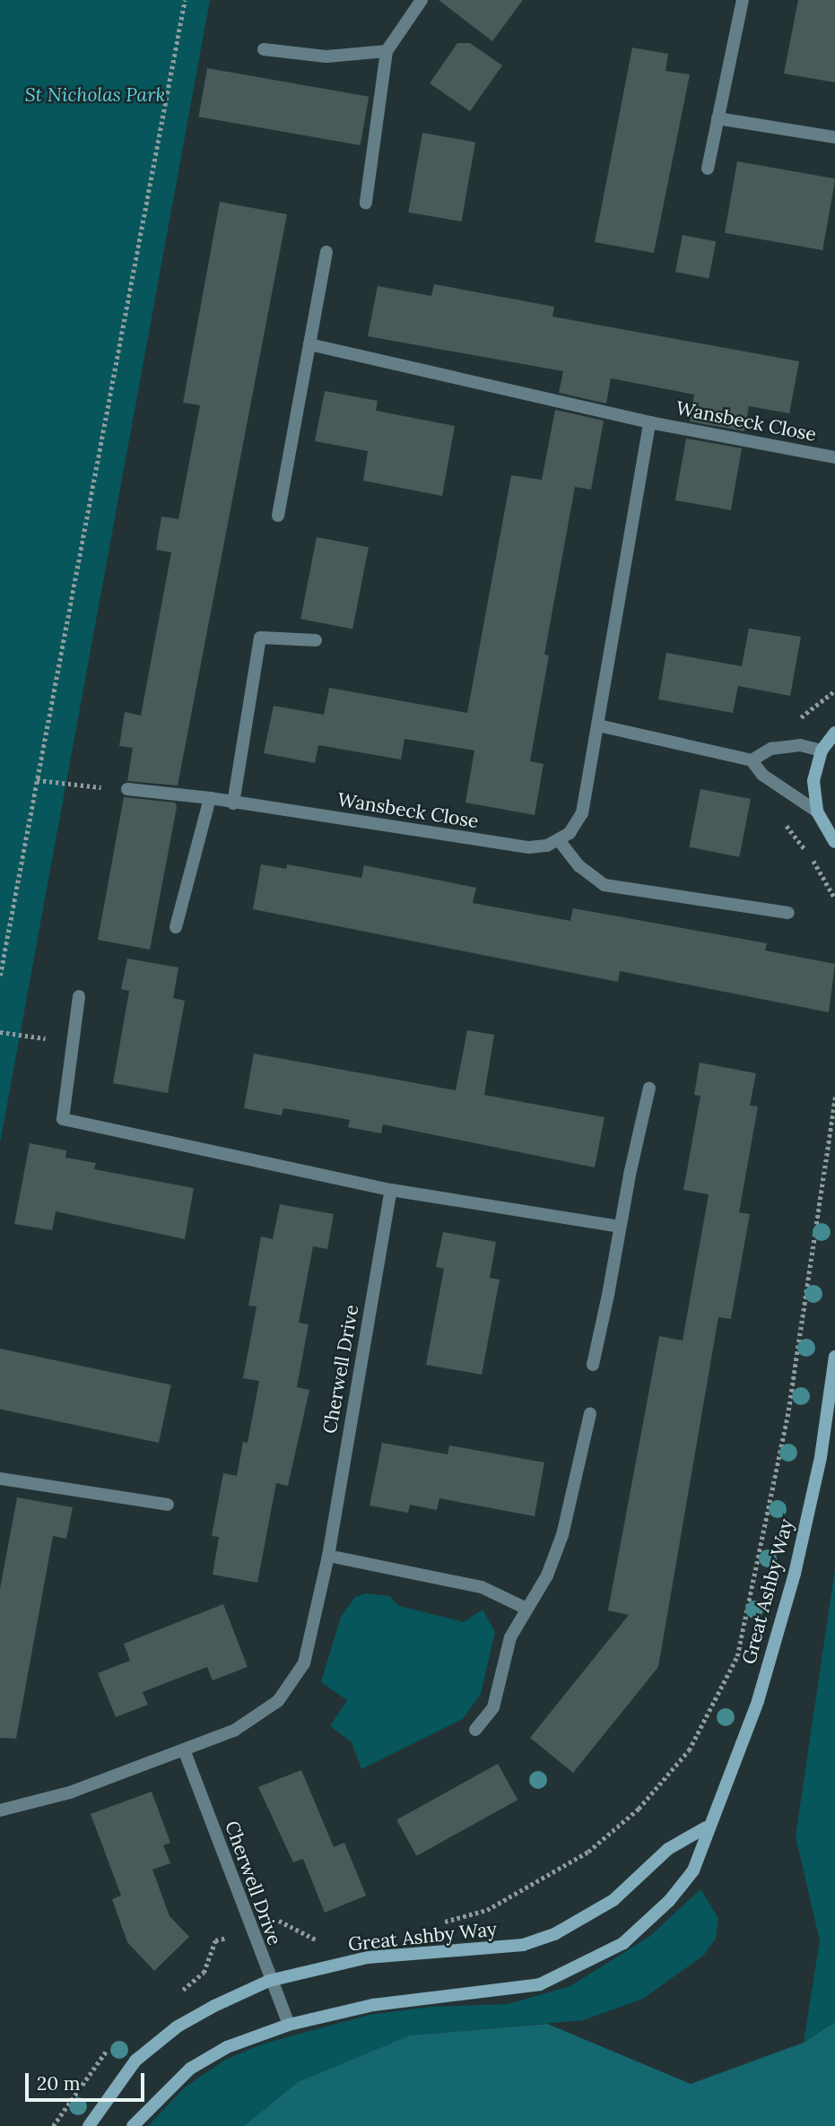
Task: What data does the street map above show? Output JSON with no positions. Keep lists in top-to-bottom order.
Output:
{
  "streets": {
    "street": ["Wansbeck Close", "Cherwell Drive", "Great Ashby Way"]
  },
  "crossings": [
    ["Cherwell Drive", "Great Ashby Way"]
  ],
  "parks": ["St Nicholas Park"],
  "scale_bar": "20 m"
}
